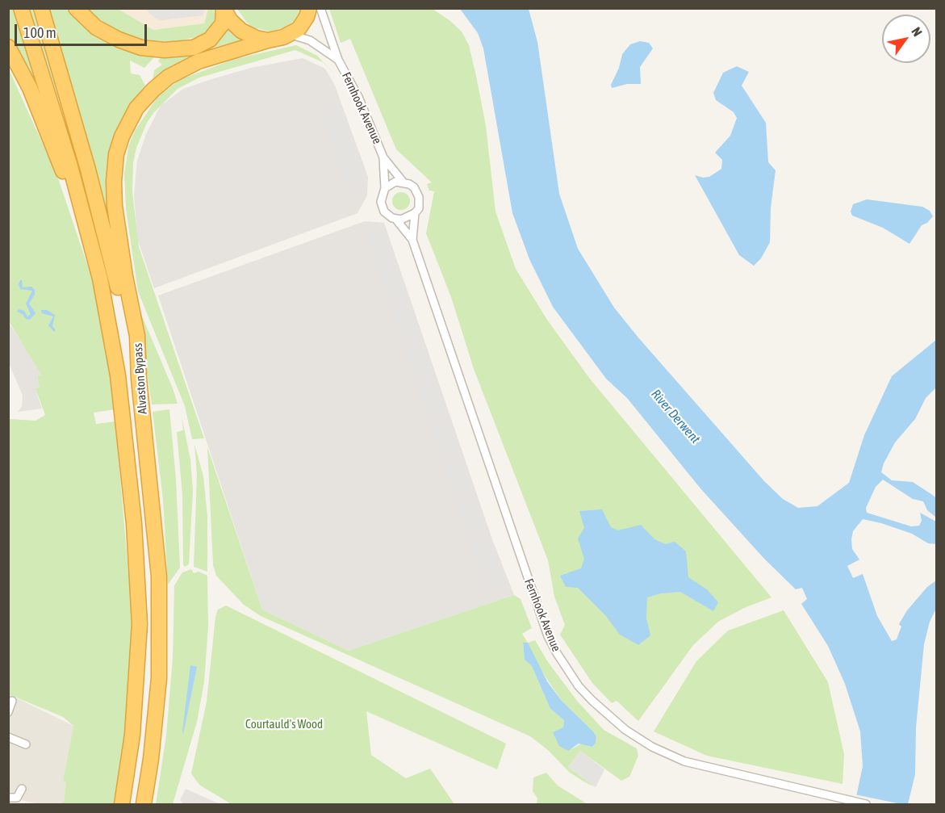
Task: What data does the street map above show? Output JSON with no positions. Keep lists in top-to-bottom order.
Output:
{
  "streets": {
    "highway": ["Alvaston Bypass"],
    "street": ["Fernhook Avenue"]
  },
  "crossings": [
    ["Fernhook Avenue", "Alvaston Bypass"]
  ],
  "water": ["River Derwent"],
  "parks": ["Courtauld's Wood"],
  "scale_bar": "100 m",
  "north": "top right"
}
